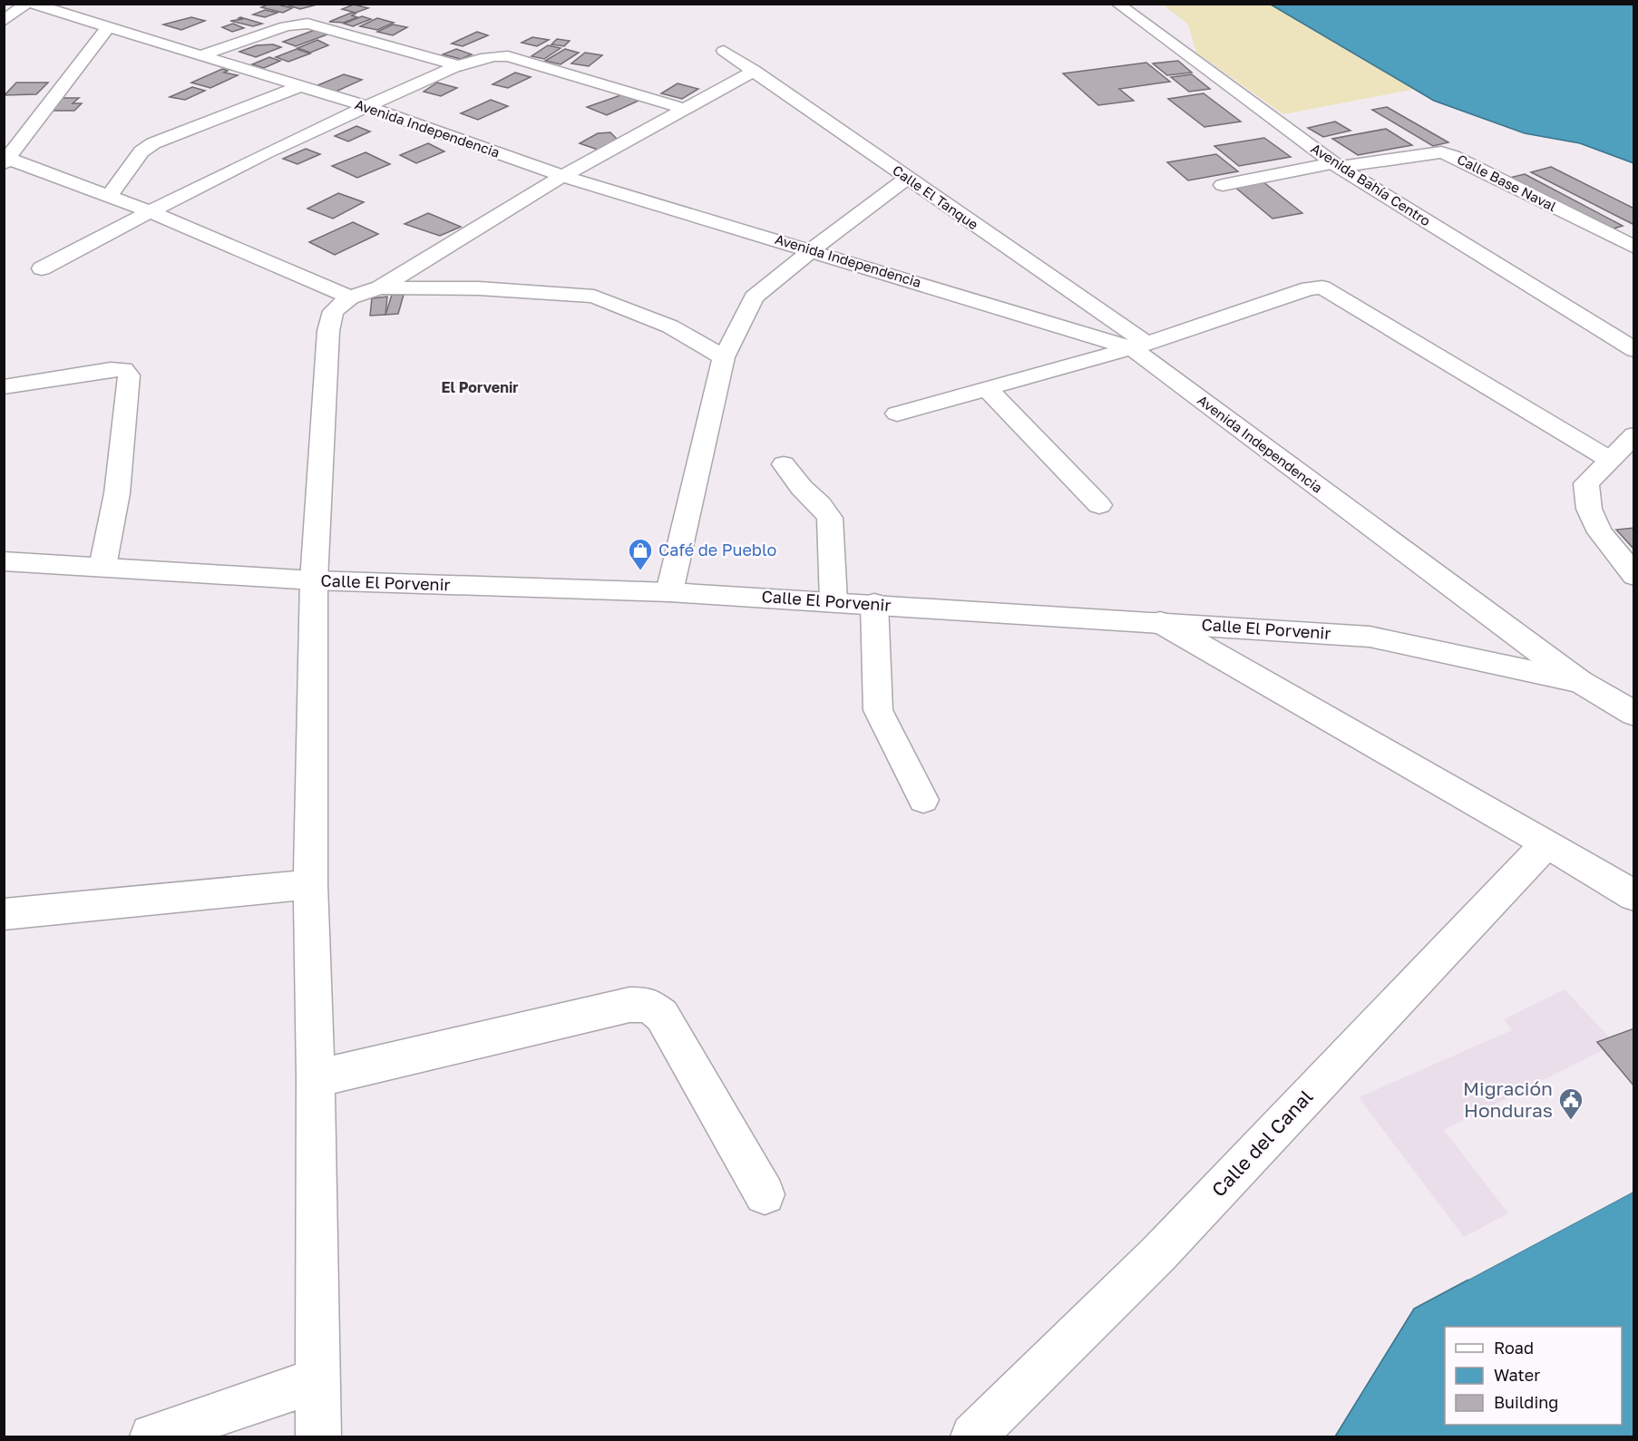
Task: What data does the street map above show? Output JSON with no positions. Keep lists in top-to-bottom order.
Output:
{
  "streets": {
    "street": [
      "Avenida Independencia",
      "Calle Base Naval",
      "Avenida Bahía Centro",
      "Calle El Tanque",
      "Calle El Porvenir",
      "Calle del Canal"
    ]
  },
  "crossings": [
    ["Avenida Independencia", "Calle El Tanque"],
    ["Avenida Independencia", "Calle El Porvenir"],
    ["Calle Base Naval", "Avenida Bahía Centro"]
  ],
  "districts": ["El Porvenir"],
  "places": {
    "shop": ["Café de Pueblo"],
    "public building": ["Migración Honduras"]
  },
  "legend": ["Road", "Water", "Building"]
}
